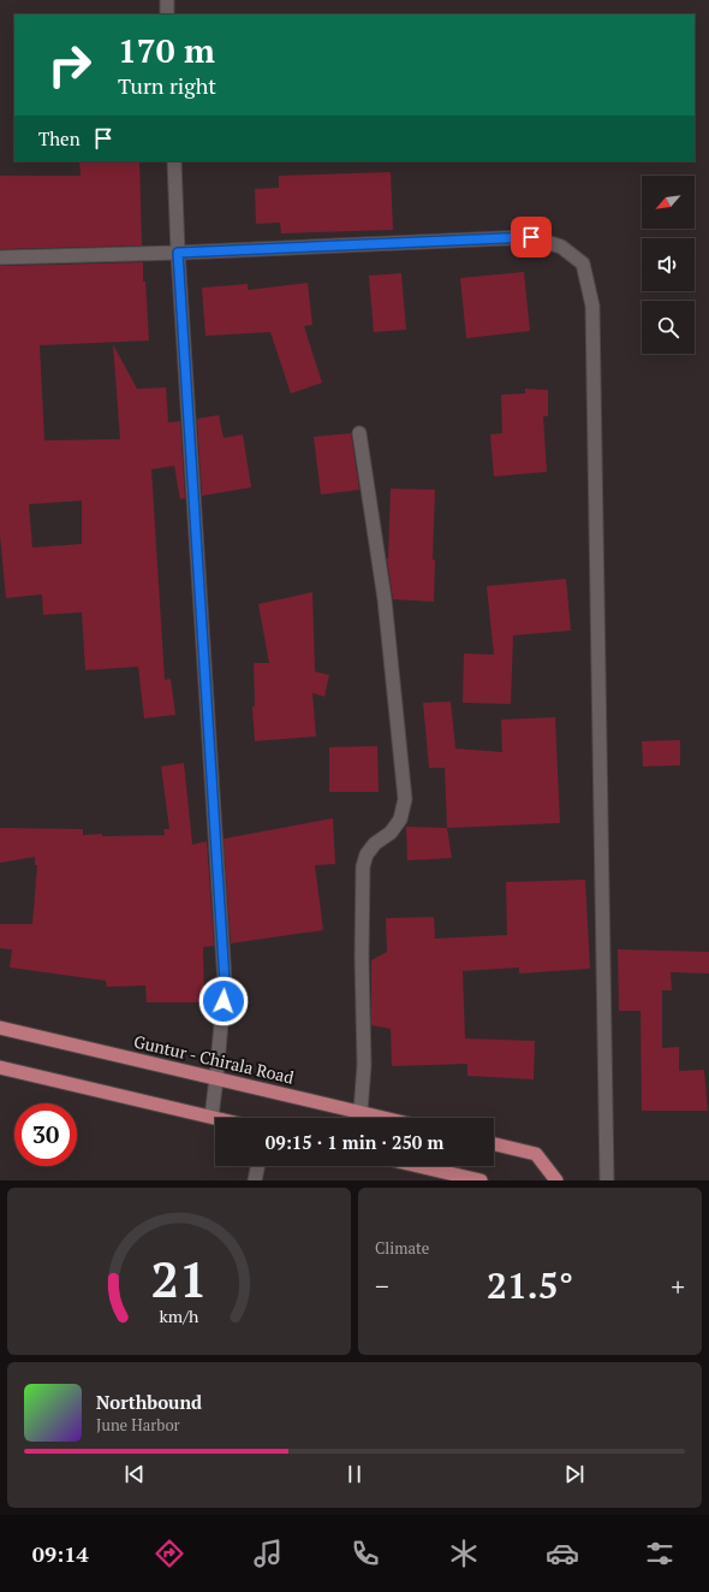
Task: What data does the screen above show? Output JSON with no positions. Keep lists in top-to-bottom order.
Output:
{
  "streets": {
    "main road": ["Guntur - Chirala Road"]
  },
  "north": "bottom left",
  "page": {
    "turn": ["170 m", "Turn right"],
    "then": "Then",
    "limit": "30",
    "trip": "09:15 · 1 min · 250 m",
    "tile": "Climate",
    "heat": ["−", "21.5°", "+"],
    "song": ["Northbound", "June Harbor"],
    "tabs": "09:14",
    "gauge": ["21", "km/h"]
  }
}
